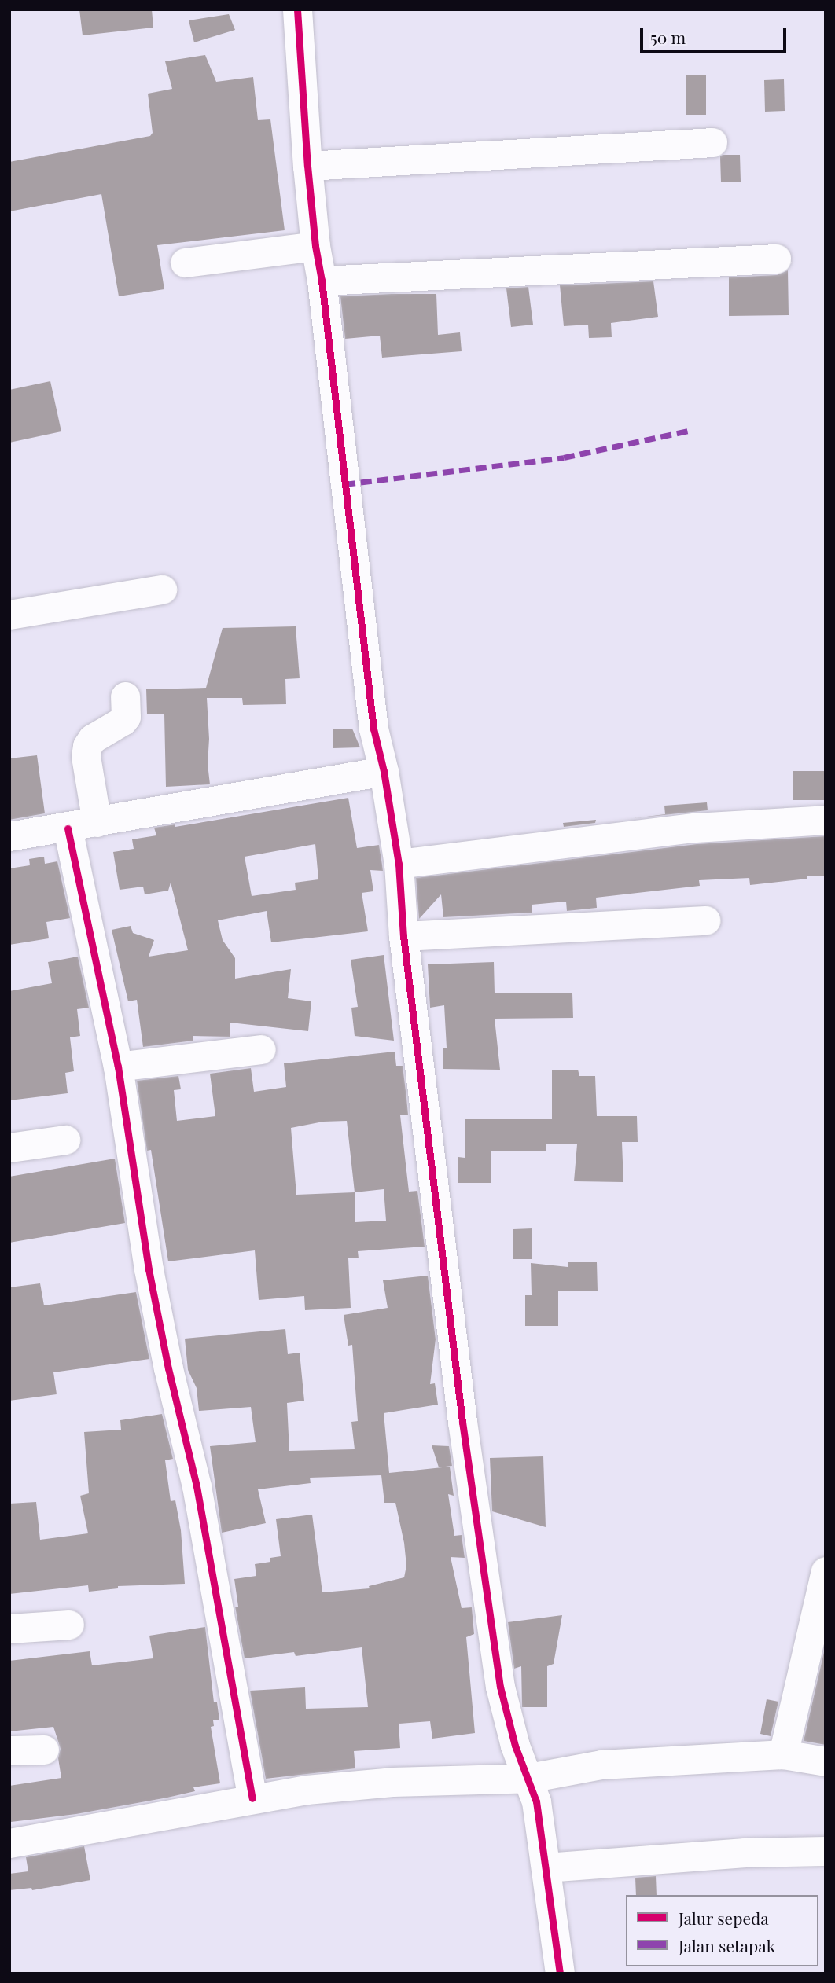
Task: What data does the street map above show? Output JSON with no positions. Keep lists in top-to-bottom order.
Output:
{
  "legend": ["Jalur sepeda", "Jalan setapak"],
  "scale_bar": "50 m"
}
